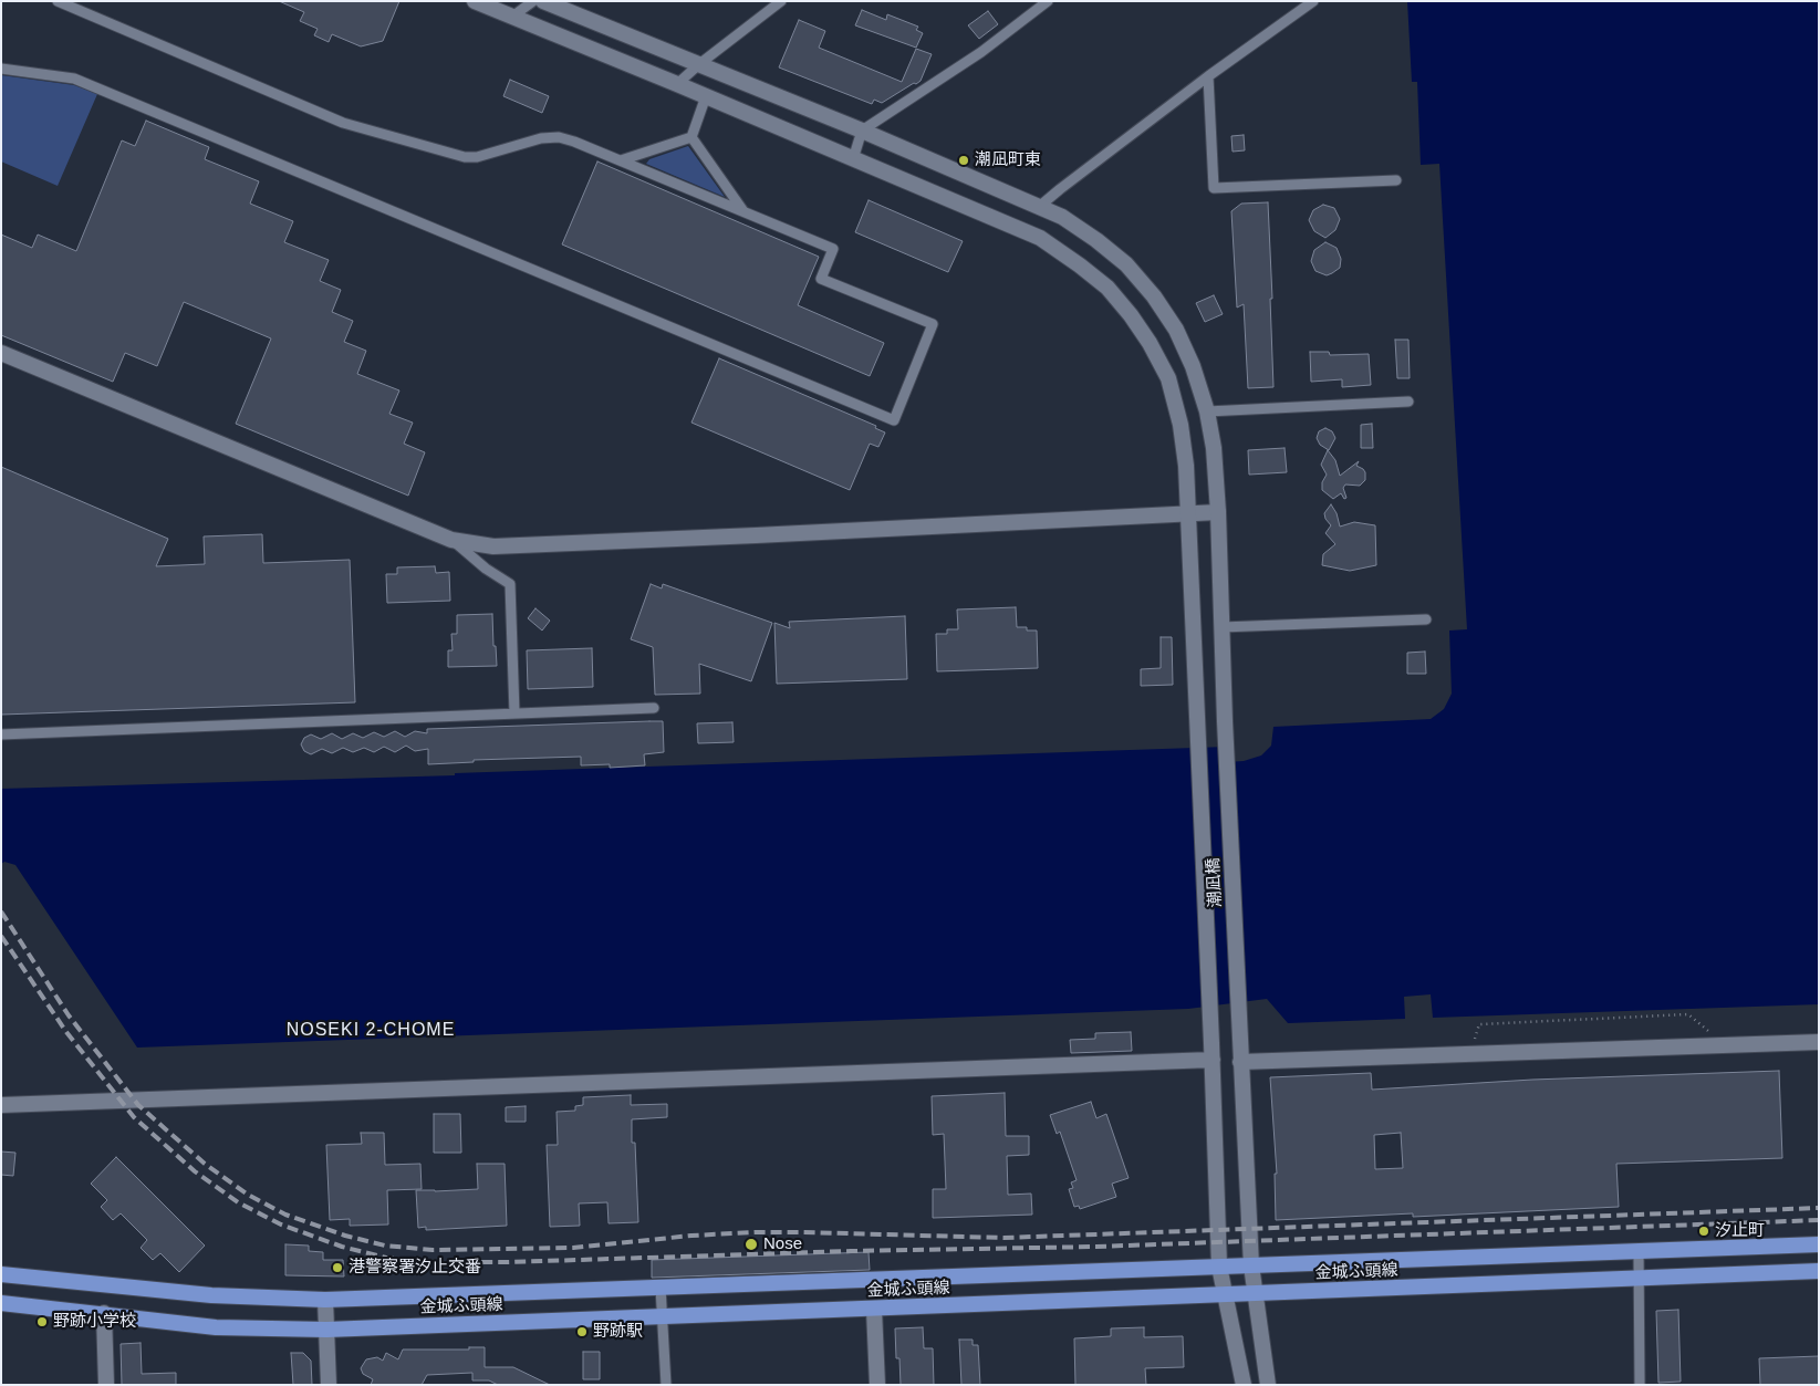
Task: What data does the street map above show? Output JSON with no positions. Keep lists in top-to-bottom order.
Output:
{
  "streets": {
    "main road": ["金城ふ頭線"],
    "street": ["潮凪橋"]
  },
  "crossings": [
    ["潮凪橋", "金城ふ頭線"]
  ],
  "districts": ["NOSEKI 2-CHOME"],
  "places": [
    "潮凪町東",
    "汐止町",
    "Nose",
    "港警察署汐止交番",
    "野跡小学校",
    "野跡駅"
  ]
}
